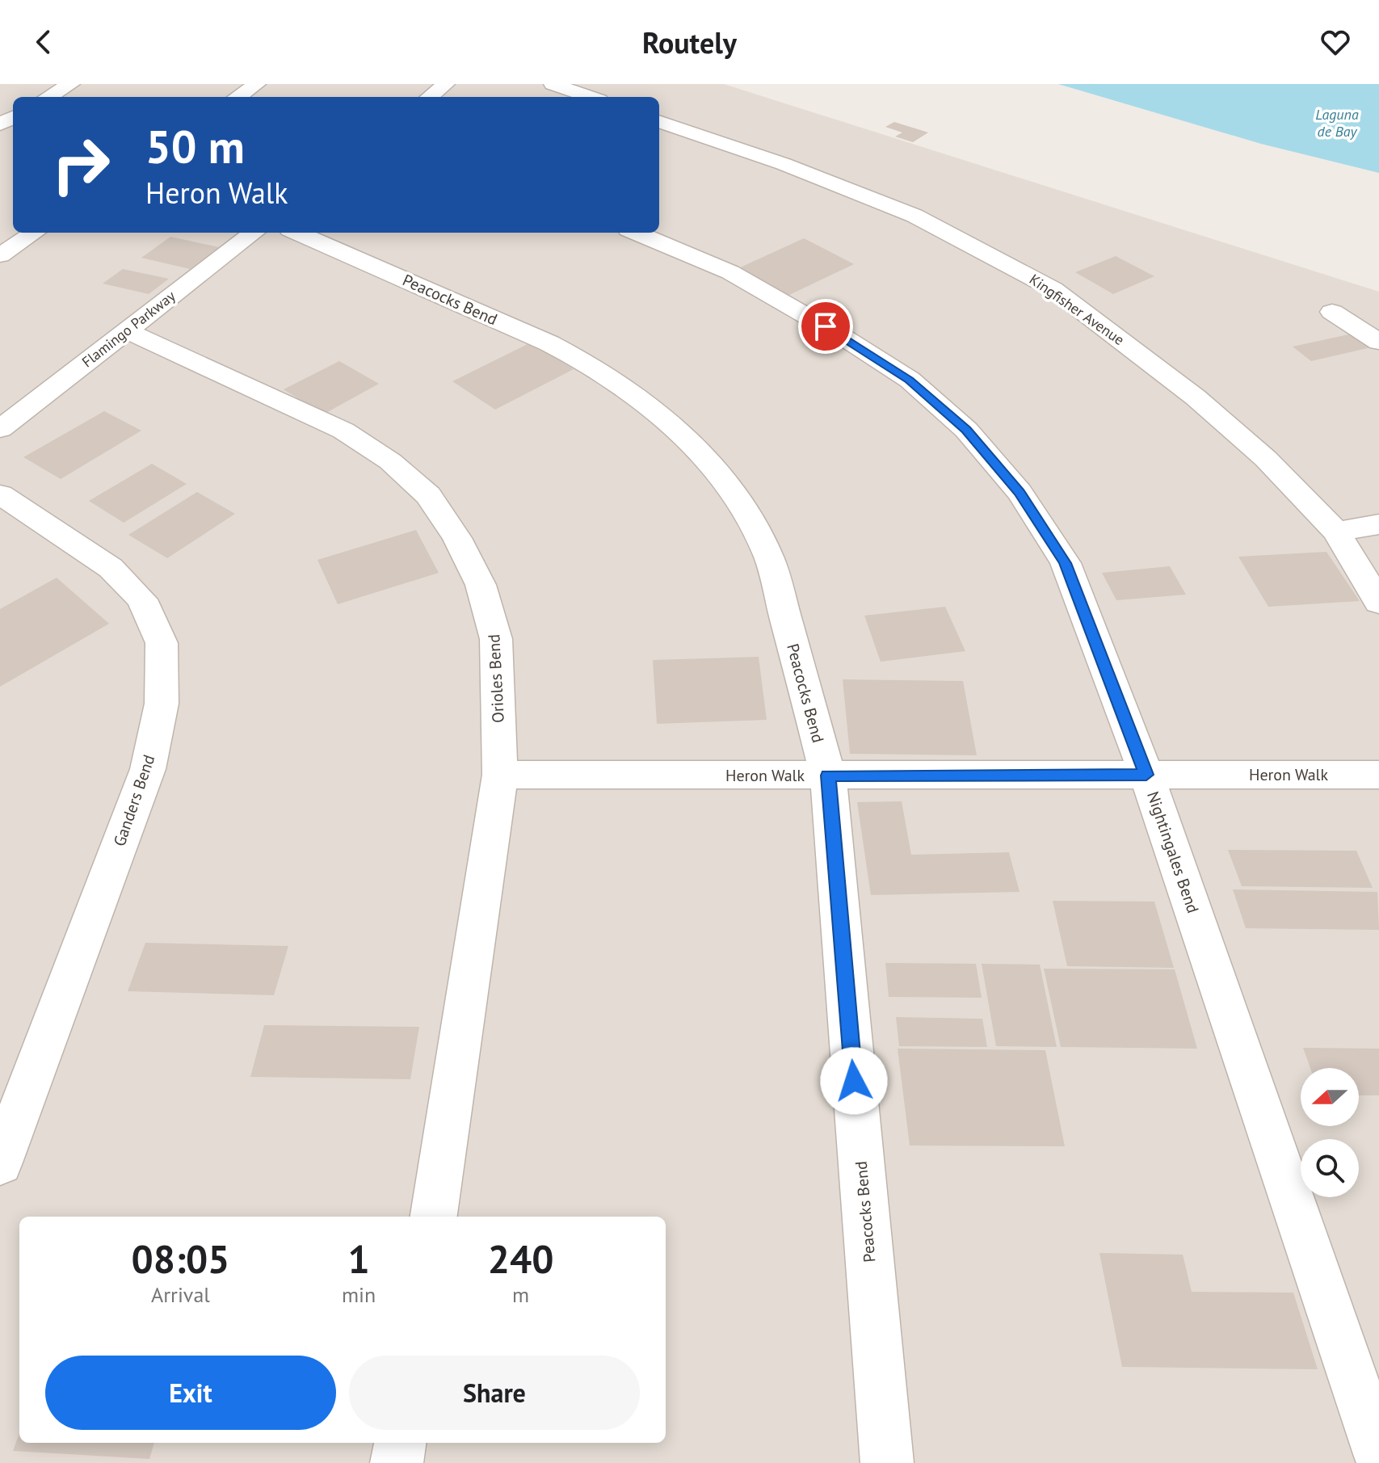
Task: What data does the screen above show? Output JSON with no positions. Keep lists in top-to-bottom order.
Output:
{
  "streets": {
    "street": [
      "Peacocks Bend",
      "Kingfisher Avenue",
      "Flamingo Parkway",
      "Orioles Bend",
      "Heron Walk",
      "Ganders Bend",
      "Nightingales Bend"
    ]
  },
  "crossings": [
    ["Peacocks Bend", "Heron Walk"],
    ["Flamingo Parkway", "Orioles Bend"],
    ["Orioles Bend", "Heron Walk"],
    ["Heron Walk", "Nightingales Bend"]
  ],
  "water": ["Laguna de Bay"],
  "north": "left",
  "page": {
    "header": "Routely",
    "turn": ["50 m", "Heron Walk"],
    "eta": [
      "08:05",
      "Arrival",
      "1",
      "min",
      "240",
      "m"
    ],
    "buttons": ["Exit", "Share"]
  }
}
